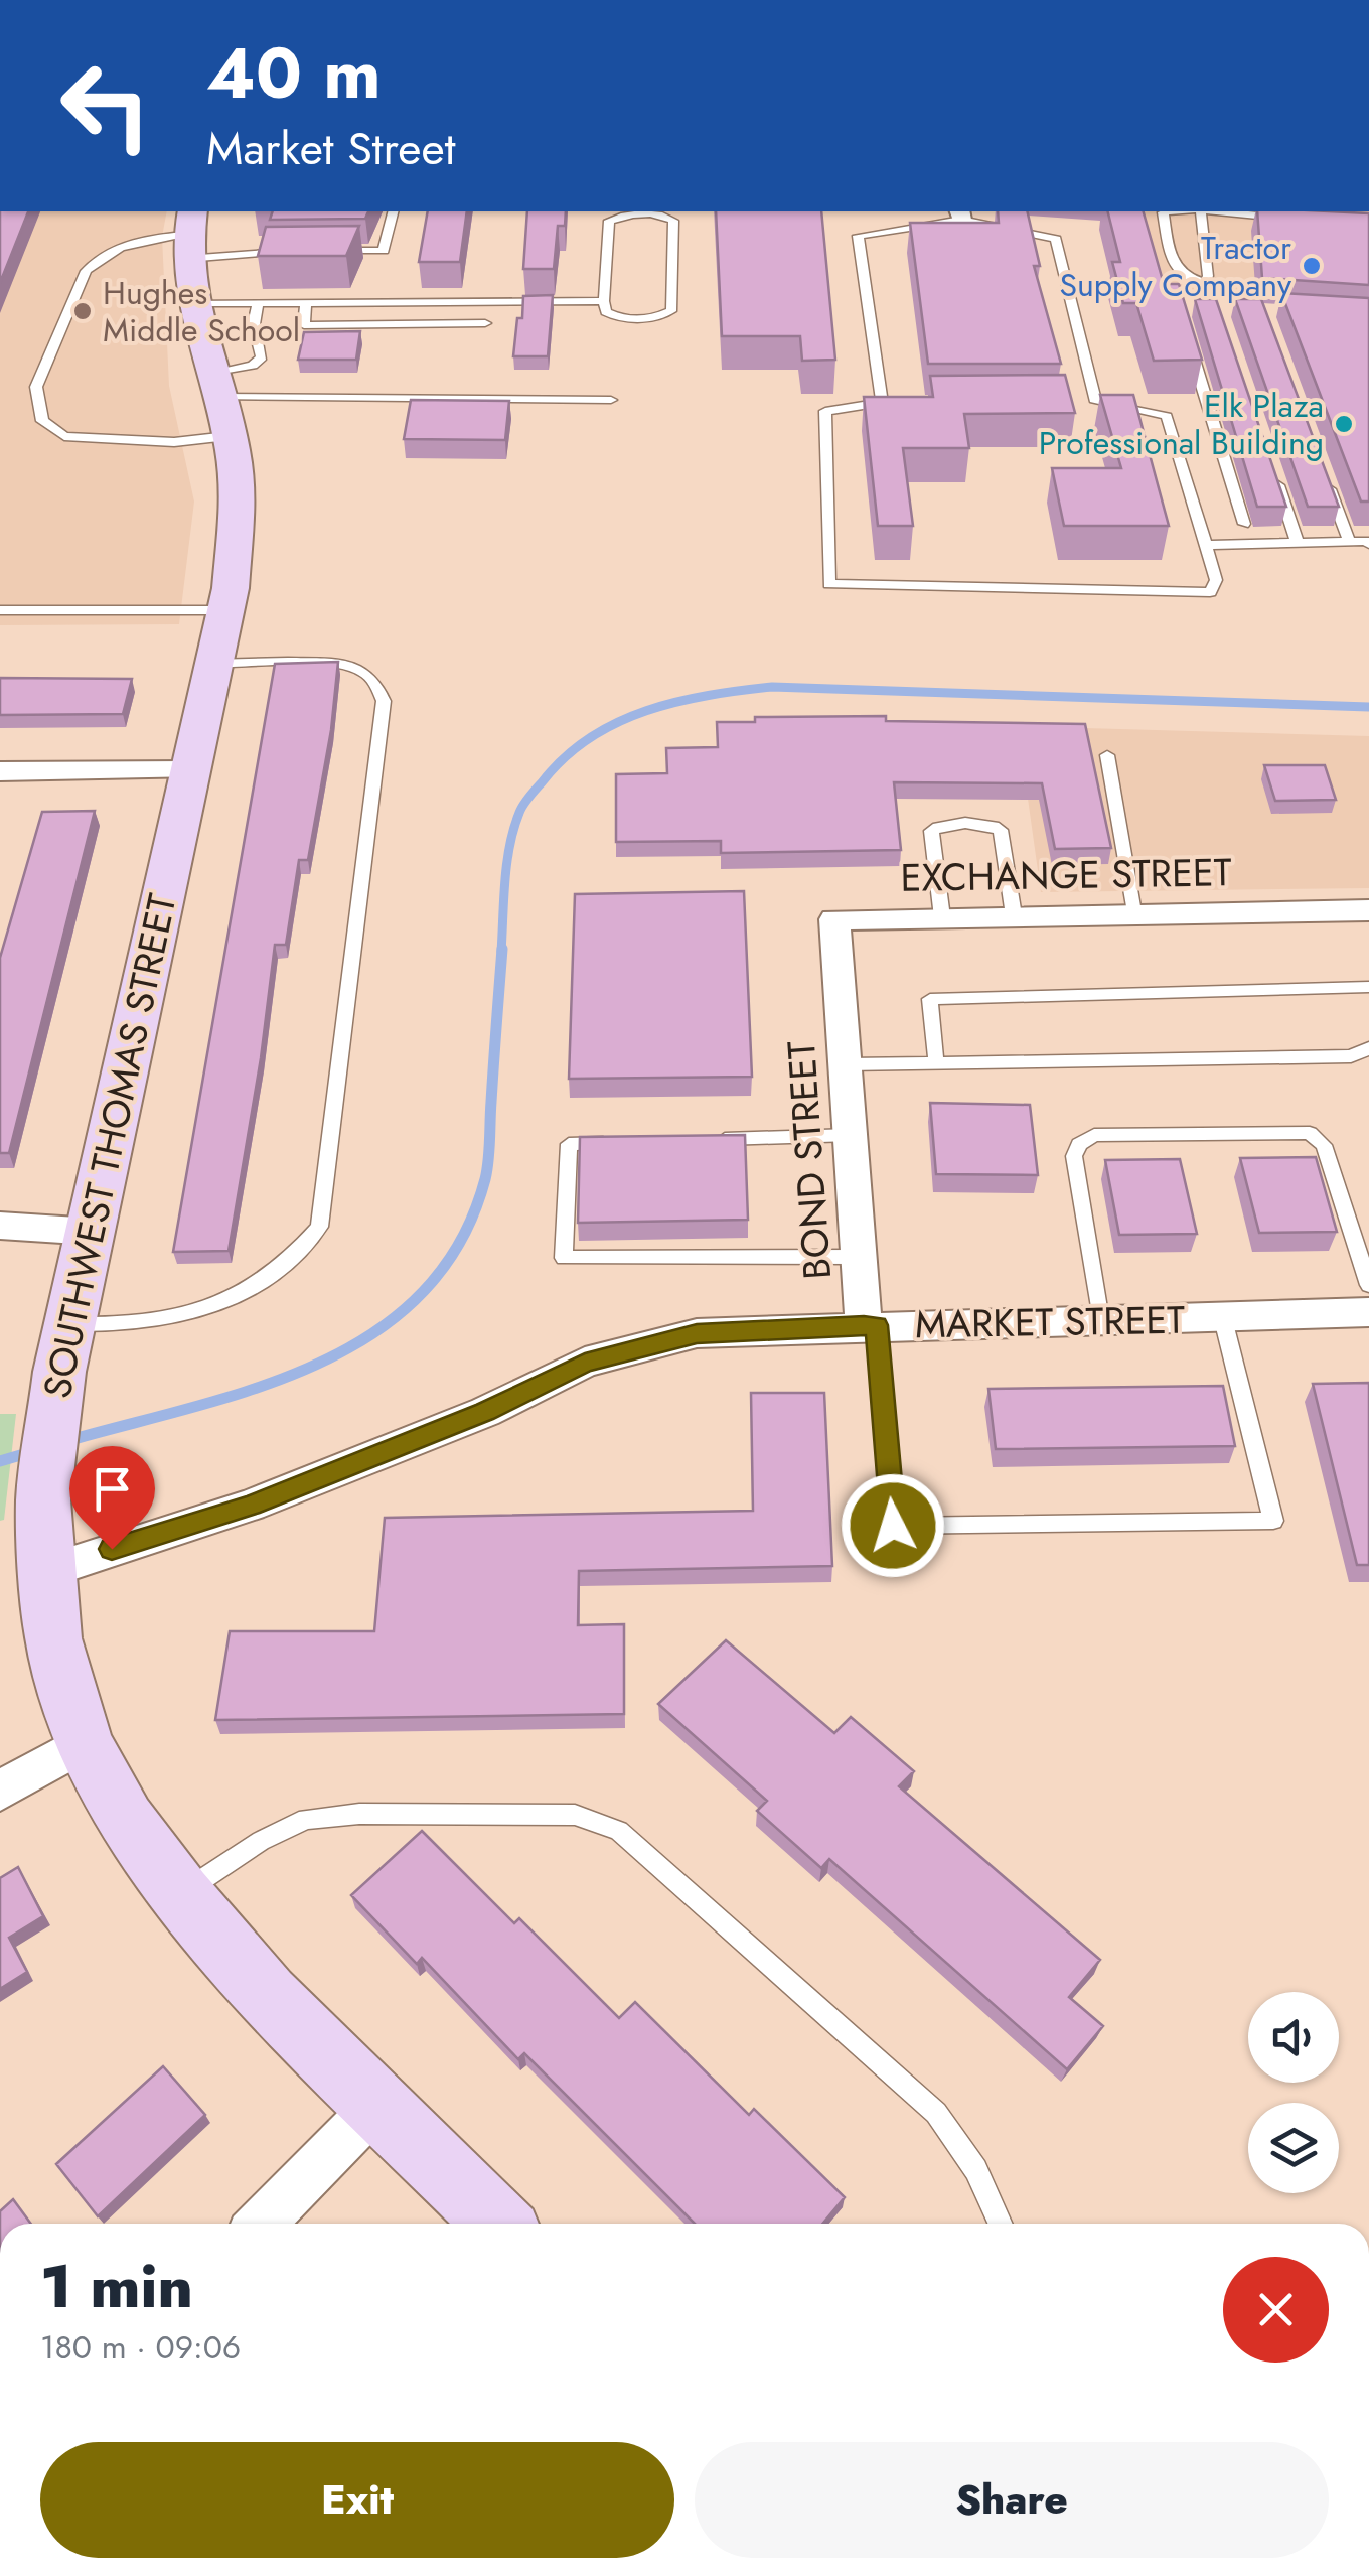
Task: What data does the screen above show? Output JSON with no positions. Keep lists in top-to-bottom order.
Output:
{
  "streets": {
    "street": [
      "EXCHANGE STREET",
      "SOUTHWEST THOMAS STREET",
      "BOND STREET",
      "MARKET STREET"
    ]
  },
  "crossings": [
    ["EXCHANGE STREET", "BOND STREET"],
    ["SOUTHWEST THOMAS STREET", "MARKET STREET"],
    ["BOND STREET", "MARKET STREET"]
  ],
  "places": ["Tractor Supply Company", "Hughes Middle School", "Elk Plaza Professional Building"],
  "page": {
    "turn": ["40 m", "Market Street"],
    "heading": ["1 min", "180 m · 09:06"],
    "buttons": ["Exit", "Share"]
  }
}
